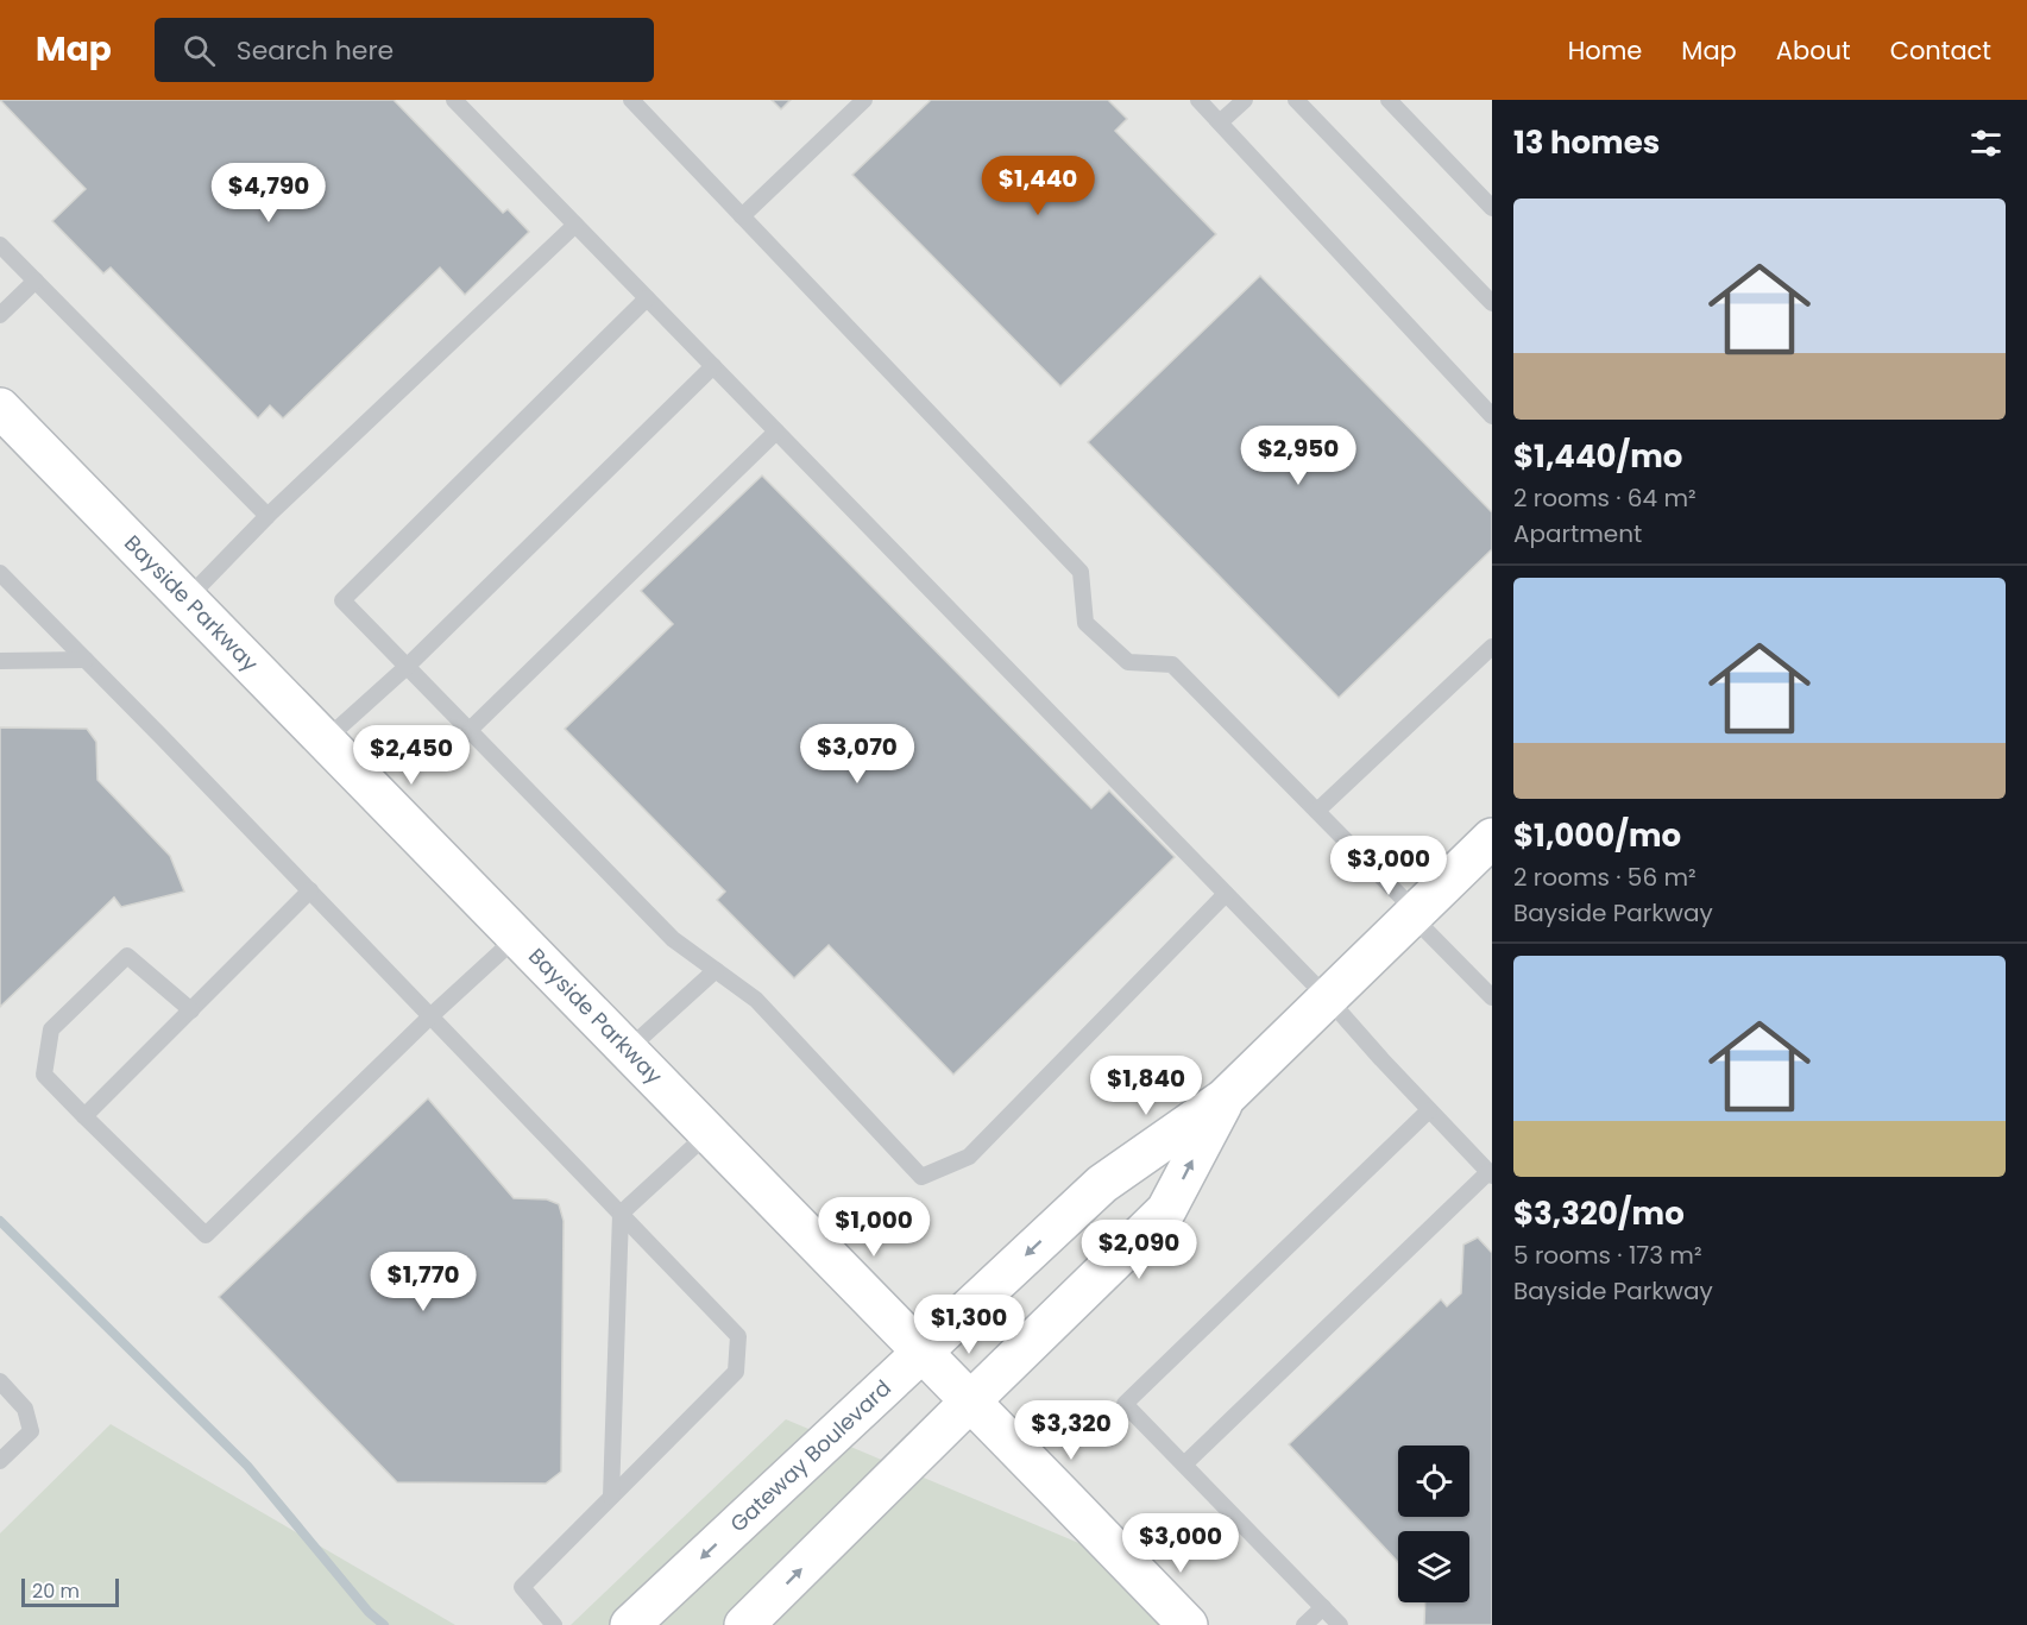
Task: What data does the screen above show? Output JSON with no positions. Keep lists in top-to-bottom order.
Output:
{
  "streets": {
    "street": ["Bayside Parkway", "Gateway Boulevard"]
  },
  "crossings": [
    ["Bayside Parkway", "Gateway Boulevard"]
  ],
  "scale_bar": "20 m",
  "page": {
    "header": "Map",
    "search": "Search here",
    "nav": [
      "Home",
      "Map",
      "About",
      "Contact"
    ],
    "heading": "13 homes",
    "price": [
      "$1,440",
      "$4,790",
      "$2,950",
      "$3,070",
      "$2,450",
      "$3,000",
      "$1,840",
      "$1,000",
      "$2,090",
      "$1,770",
      "$1,300",
      "$3,320",
      "$3,000"
    ],
    "list": [
      {
        "name": "$1,440/mo",
        "note": "2 rooms · 64 m² · Apartment"
      },
      {
        "name": "$1,000/mo",
        "note": "2 rooms · 56 m² · Bayside Parkway"
      },
      {
        "name": "$3,320/mo",
        "note": "5 rooms · 173 m² · Bayside Parkway"
      }
    ],
    "scale": "20 m"
  }
}
